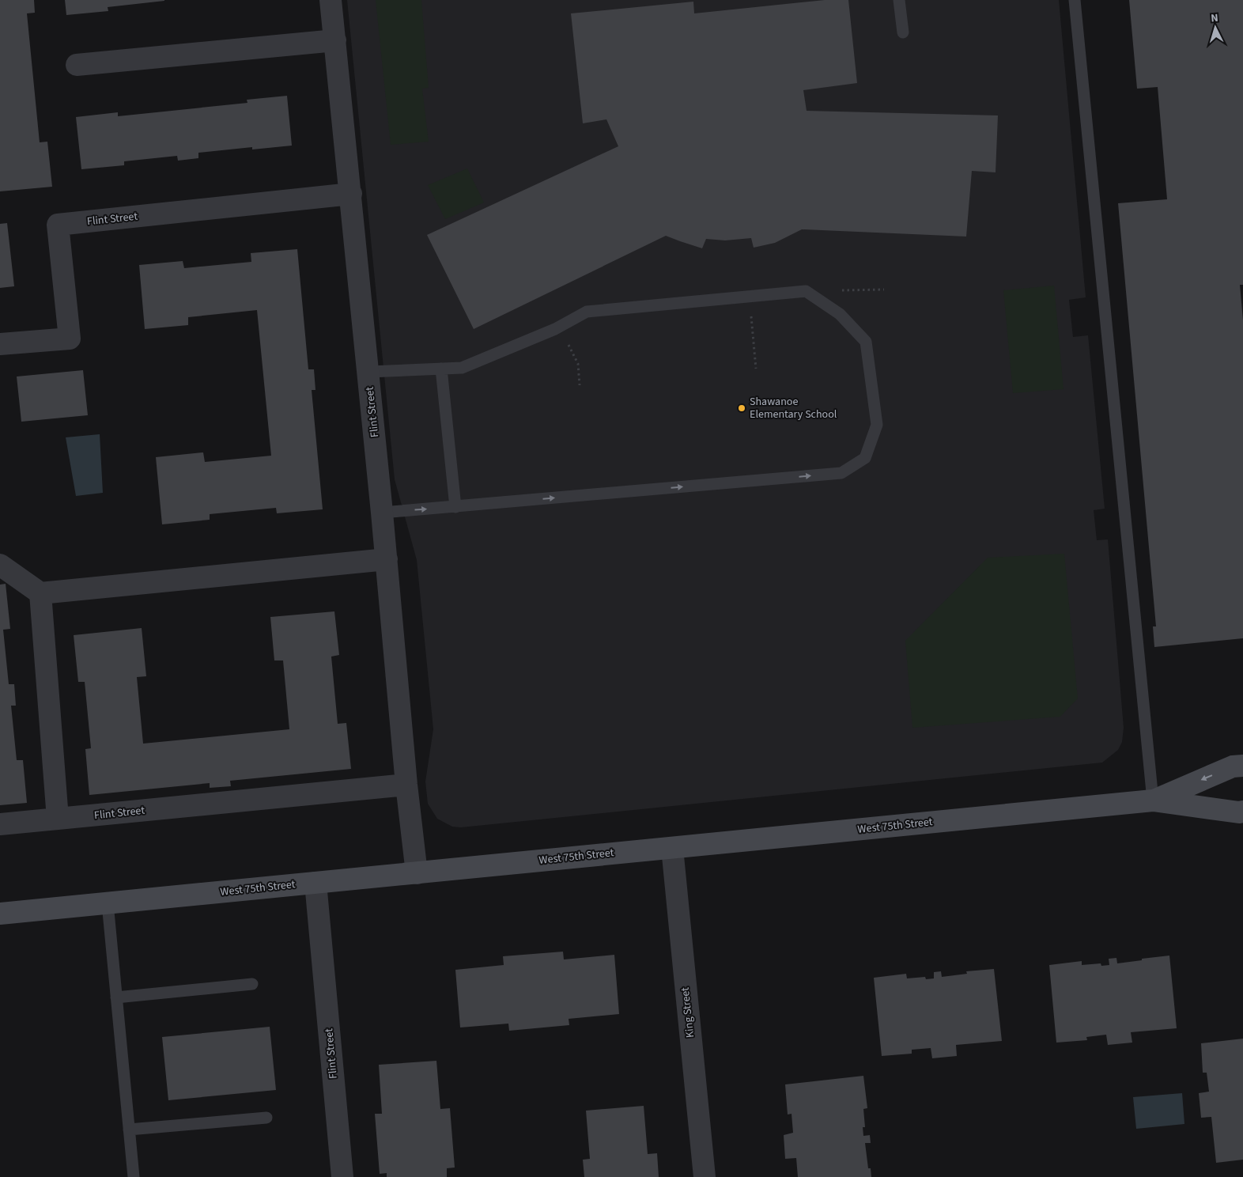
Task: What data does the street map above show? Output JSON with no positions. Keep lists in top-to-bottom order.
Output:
{
  "streets": {
    "main road": ["West 75th Street"],
    "street": ["Flint Street", "King Street"]
  },
  "crossings": [
    ["Flint Street", "West 75th Street"],
    ["West 75th Street", "King Street"]
  ],
  "places": ["Shawanoe Elementary School"],
  "north": "top"
}
